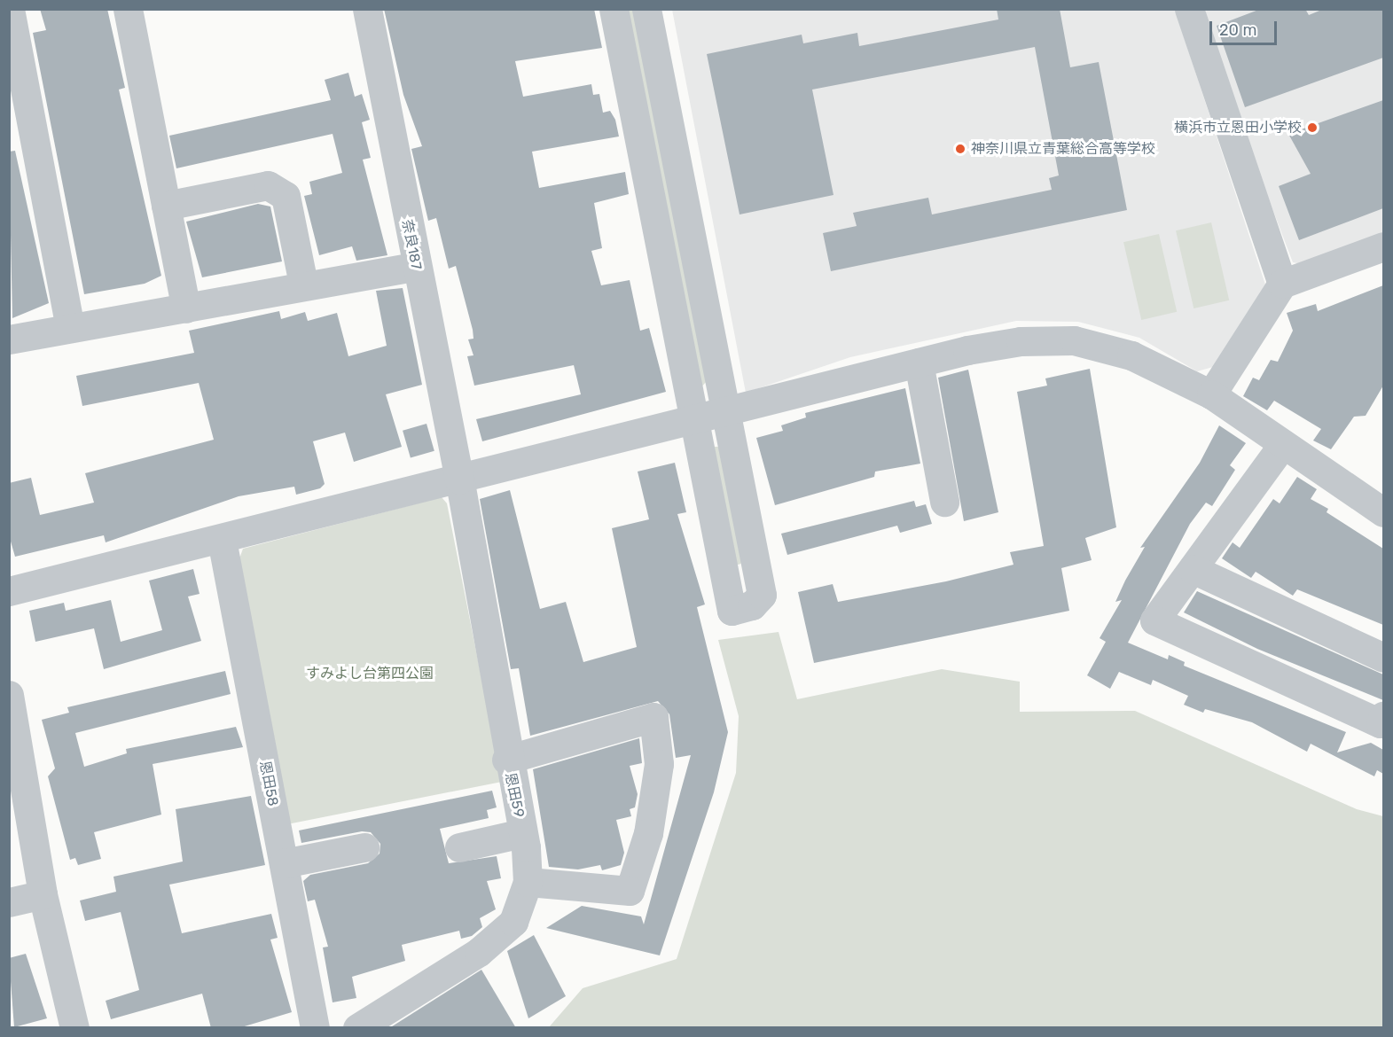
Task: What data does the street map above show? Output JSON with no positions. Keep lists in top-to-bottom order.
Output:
{
  "streets": {
    "street": ["奈良187", "恩田58", "恩田59"]
  },
  "crossings": [
    ["奈良187", "恩田59"]
  ],
  "parks": ["すみよし台第四公園"],
  "places": ["横浜市立恩田小学校", "神奈川県立青葉総合高等学校"],
  "scale_bar": "20 m"
}
